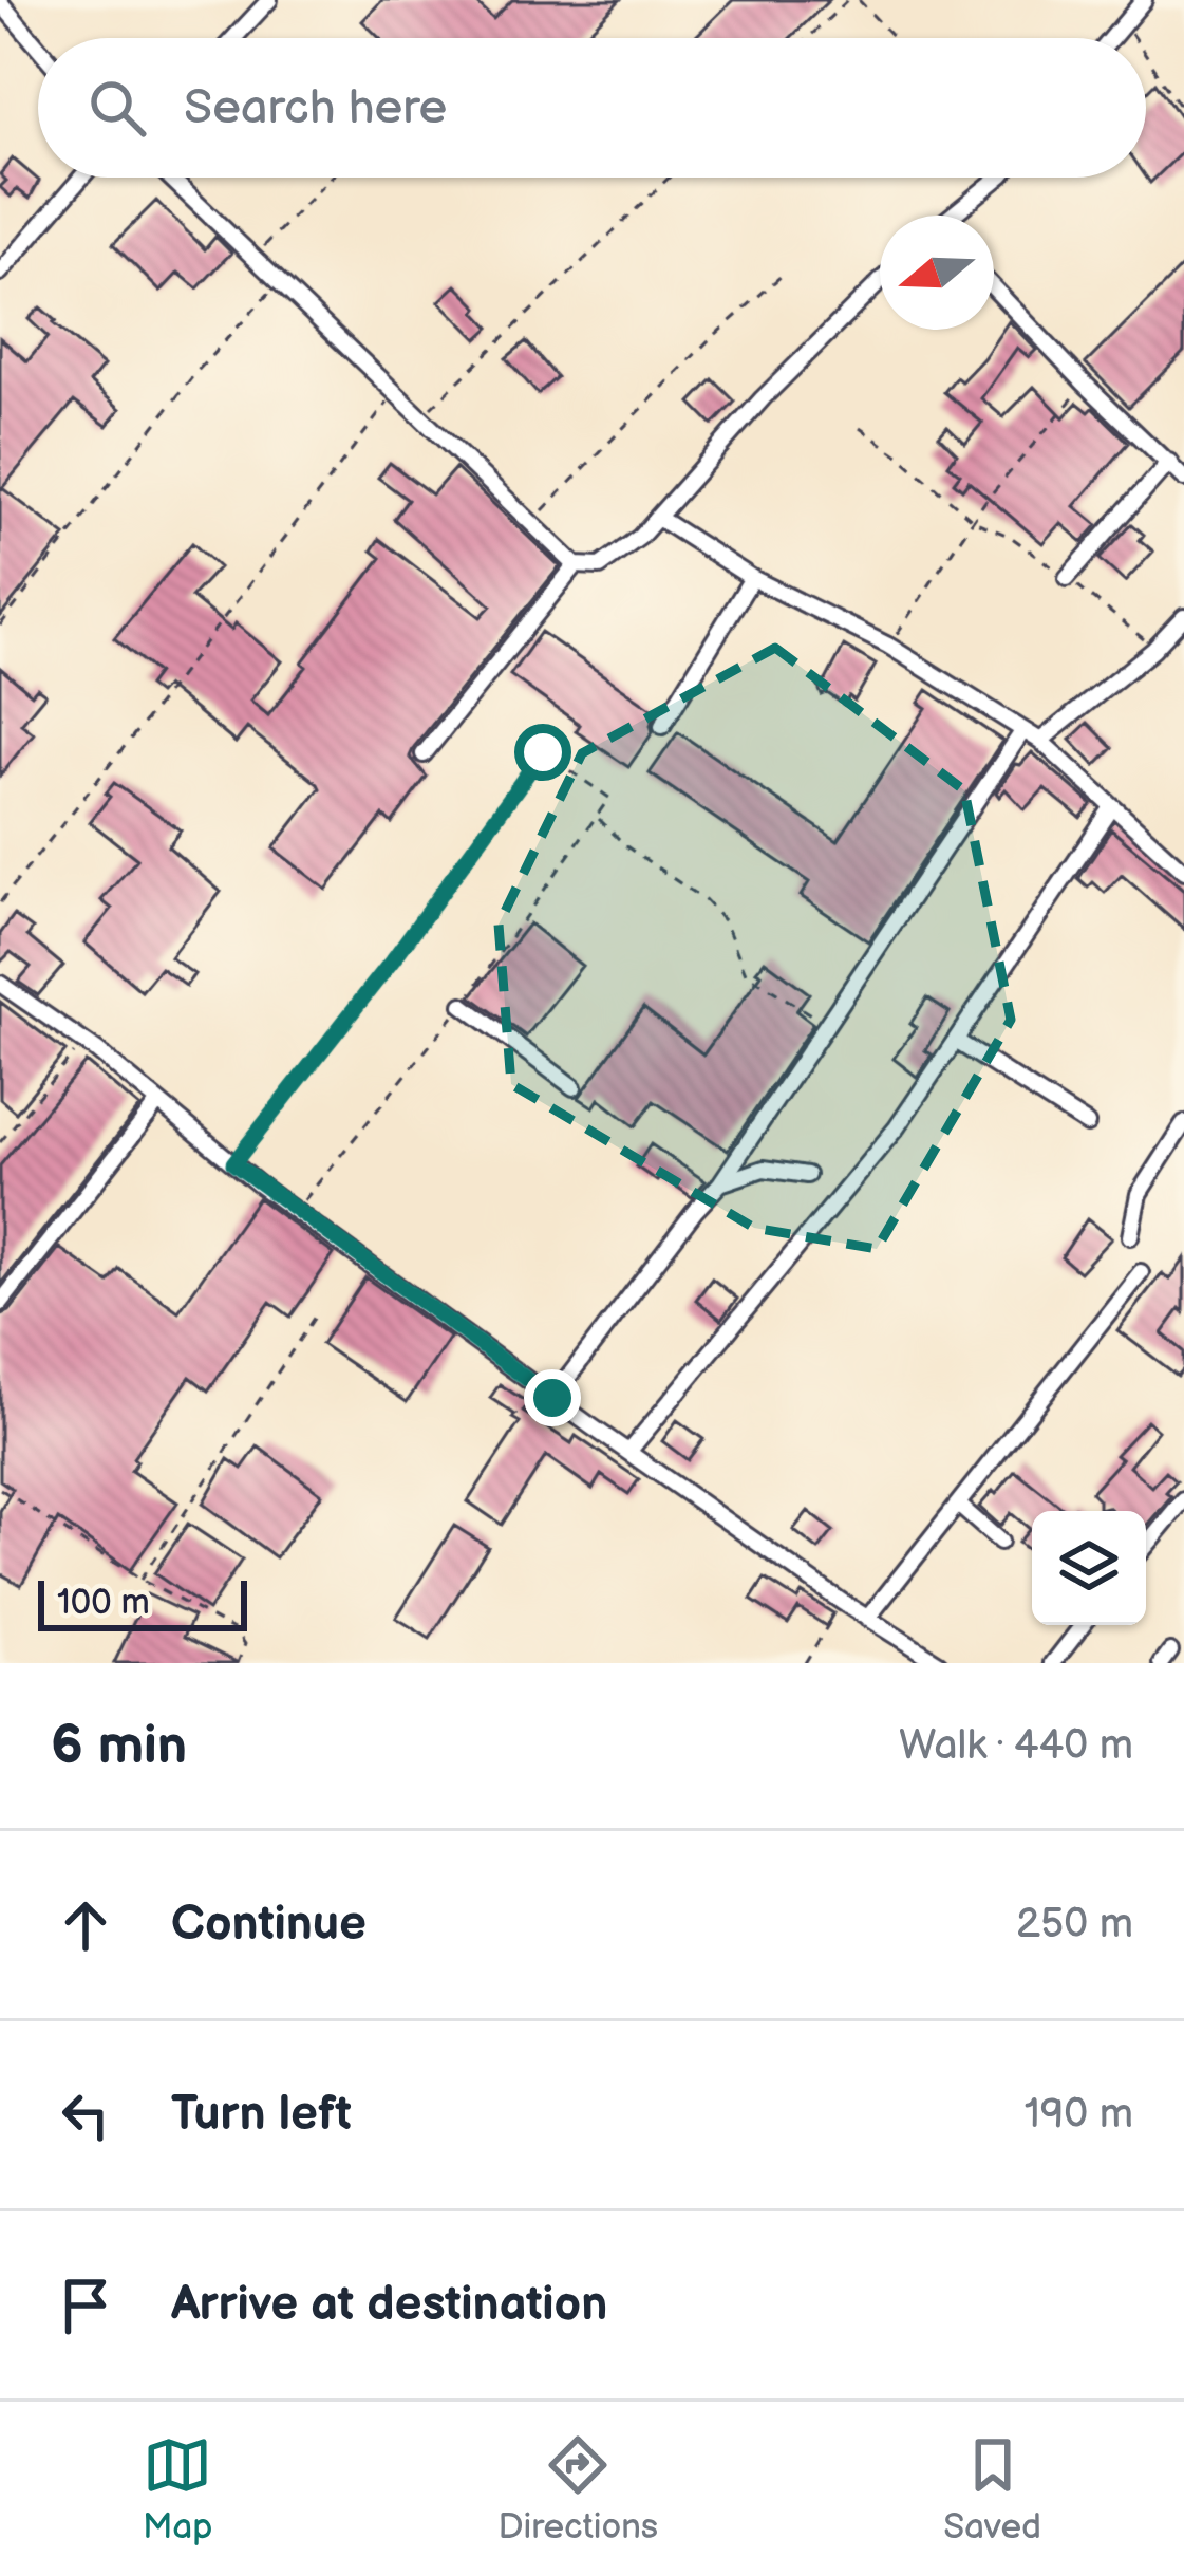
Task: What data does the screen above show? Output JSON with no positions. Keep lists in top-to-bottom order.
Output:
{
  "scale_bar": "100 m",
  "north": "left",
  "page": {
    "search": "Search here",
    "scale": "100 m",
    "heading": ["6 min", "Walk · 440 m"],
    "list": [
      ["Continue", "250 m"],
      ["Turn left", "190 m"],
      "Arrive at destination"
    ],
    "nav": ["Map", "Directions", "Saved"]
  }
}
